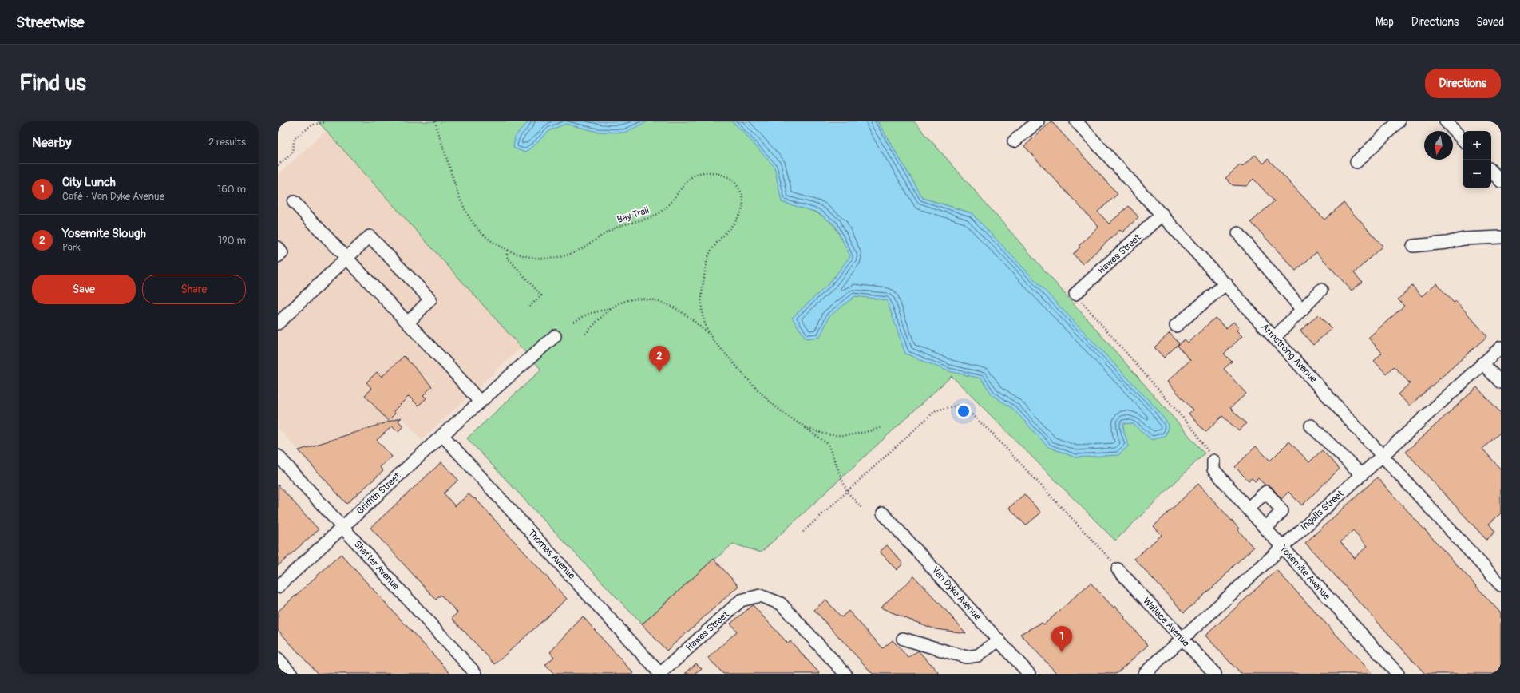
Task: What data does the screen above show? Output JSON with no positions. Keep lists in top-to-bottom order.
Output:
{
  "streets": {
    "street": [
      "Hawes Street",
      "Armstrong Avenue",
      "Griffith Street",
      "Ingalls Street",
      "Thomas Avenue",
      "Shafter Avenue",
      "Yosemite Avenue",
      "Van Dyke Avenue",
      "Wallace Avenue"
    ],
    "path": ["Bay Trail"]
  },
  "crossings": [
    ["Hawes Street", "Armstrong Avenue"],
    ["Hawes Street", "Thomas Avenue"],
    ["Armstrong Avenue", "Ingalls Street"],
    ["Griffith Street", "Thomas Avenue"],
    ["Griffith Street", "Shafter Avenue"],
    ["Ingalls Street", "Yosemite Avenue"],
    ["Ingalls Street", "Wallace Avenue"]
  ],
  "north": "bottom",
  "page": {
    "header": "Streetwise",
    "nav": ["Map", "Directions", "Saved"],
    "buttons": [
      "Directions",
      ["Save", "Share"]
    ],
    "title": "Find us",
    "heading": ["Nearby", "2 results"],
    "map_buttons": ["+", "−"],
    "list": [
      {
        "mark": "1",
        "name": "City Lunch",
        "note": "Café · Van Dyke Avenue",
        "value": "160 m"
      },
      {
        "mark": "2",
        "name": "Yosemite Slough",
        "note": "Park",
        "value": "190 m"
      }
    ],
    "pins": ["2", "1"]
  }
}
